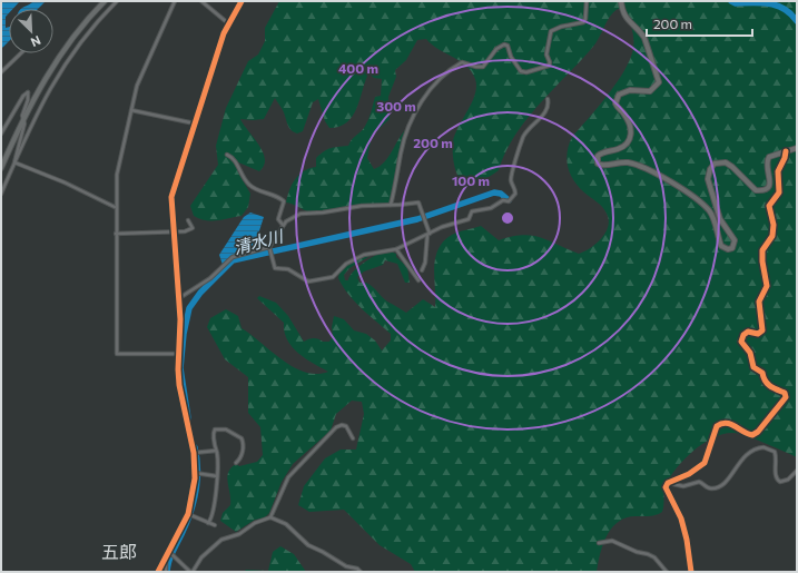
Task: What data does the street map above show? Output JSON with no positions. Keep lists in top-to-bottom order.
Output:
{
  "districts": ["五郎"],
  "water": ["清水川"],
  "scale_bar": "200 m",
  "north": "bottom right",
  "rings": [
    "400 m",
    "300 m",
    "200 m",
    "100 m"
  ]
}
